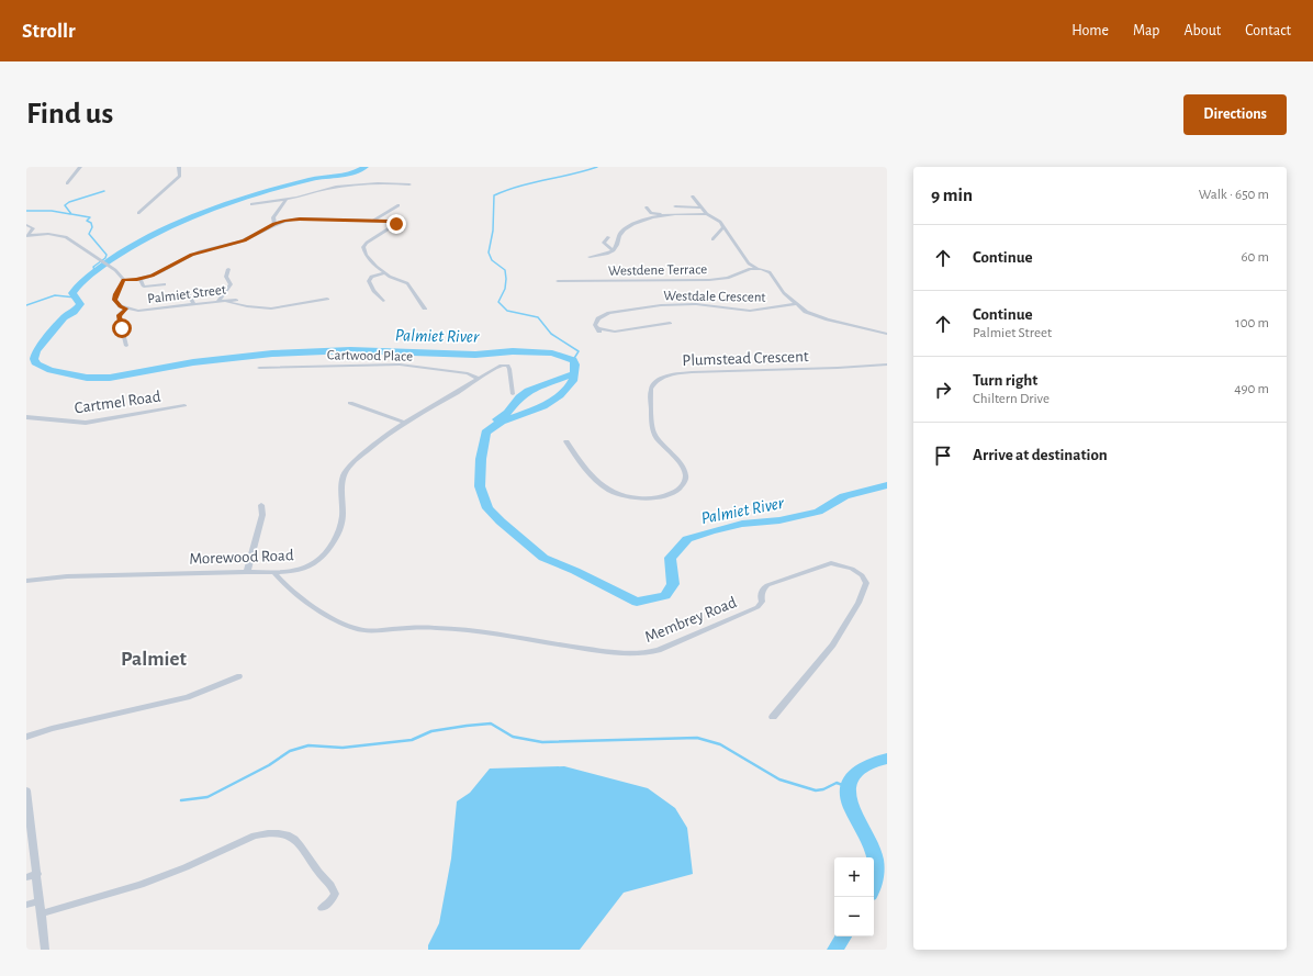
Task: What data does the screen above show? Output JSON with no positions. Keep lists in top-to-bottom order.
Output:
{
  "streets": {
    "street": [
      "Westdene Terrace",
      "Palmiet Street",
      "Westdale Crescent",
      "Cartwood Place",
      "Plumstead Crescent",
      "Cartmel Road",
      "Morewood Road",
      "Membrey Road"
    ]
  },
  "crossings": [
    ["Cartwood Place", "Morewood Road"],
    ["Morewood Road", "Membrey Road"]
  ],
  "districts": ["Palmiet"],
  "water": ["Palmiet River"],
  "page": {
    "header": "Strollr",
    "nav": [
      "Home",
      "Map",
      "About",
      "Contact"
    ],
    "buttons": "Directions",
    "title": "Find us",
    "heading": ["9 min", "Walk · 650 m"],
    "list": [
      ["Continue", "60 m"],
      ["Continue", "Palmiet Street", "100 m"],
      ["Turn right", "Chiltern Drive", "490 m"],
      "Arrive at destination"
    ],
    "map_buttons": ["+", "−"]
  }
}
